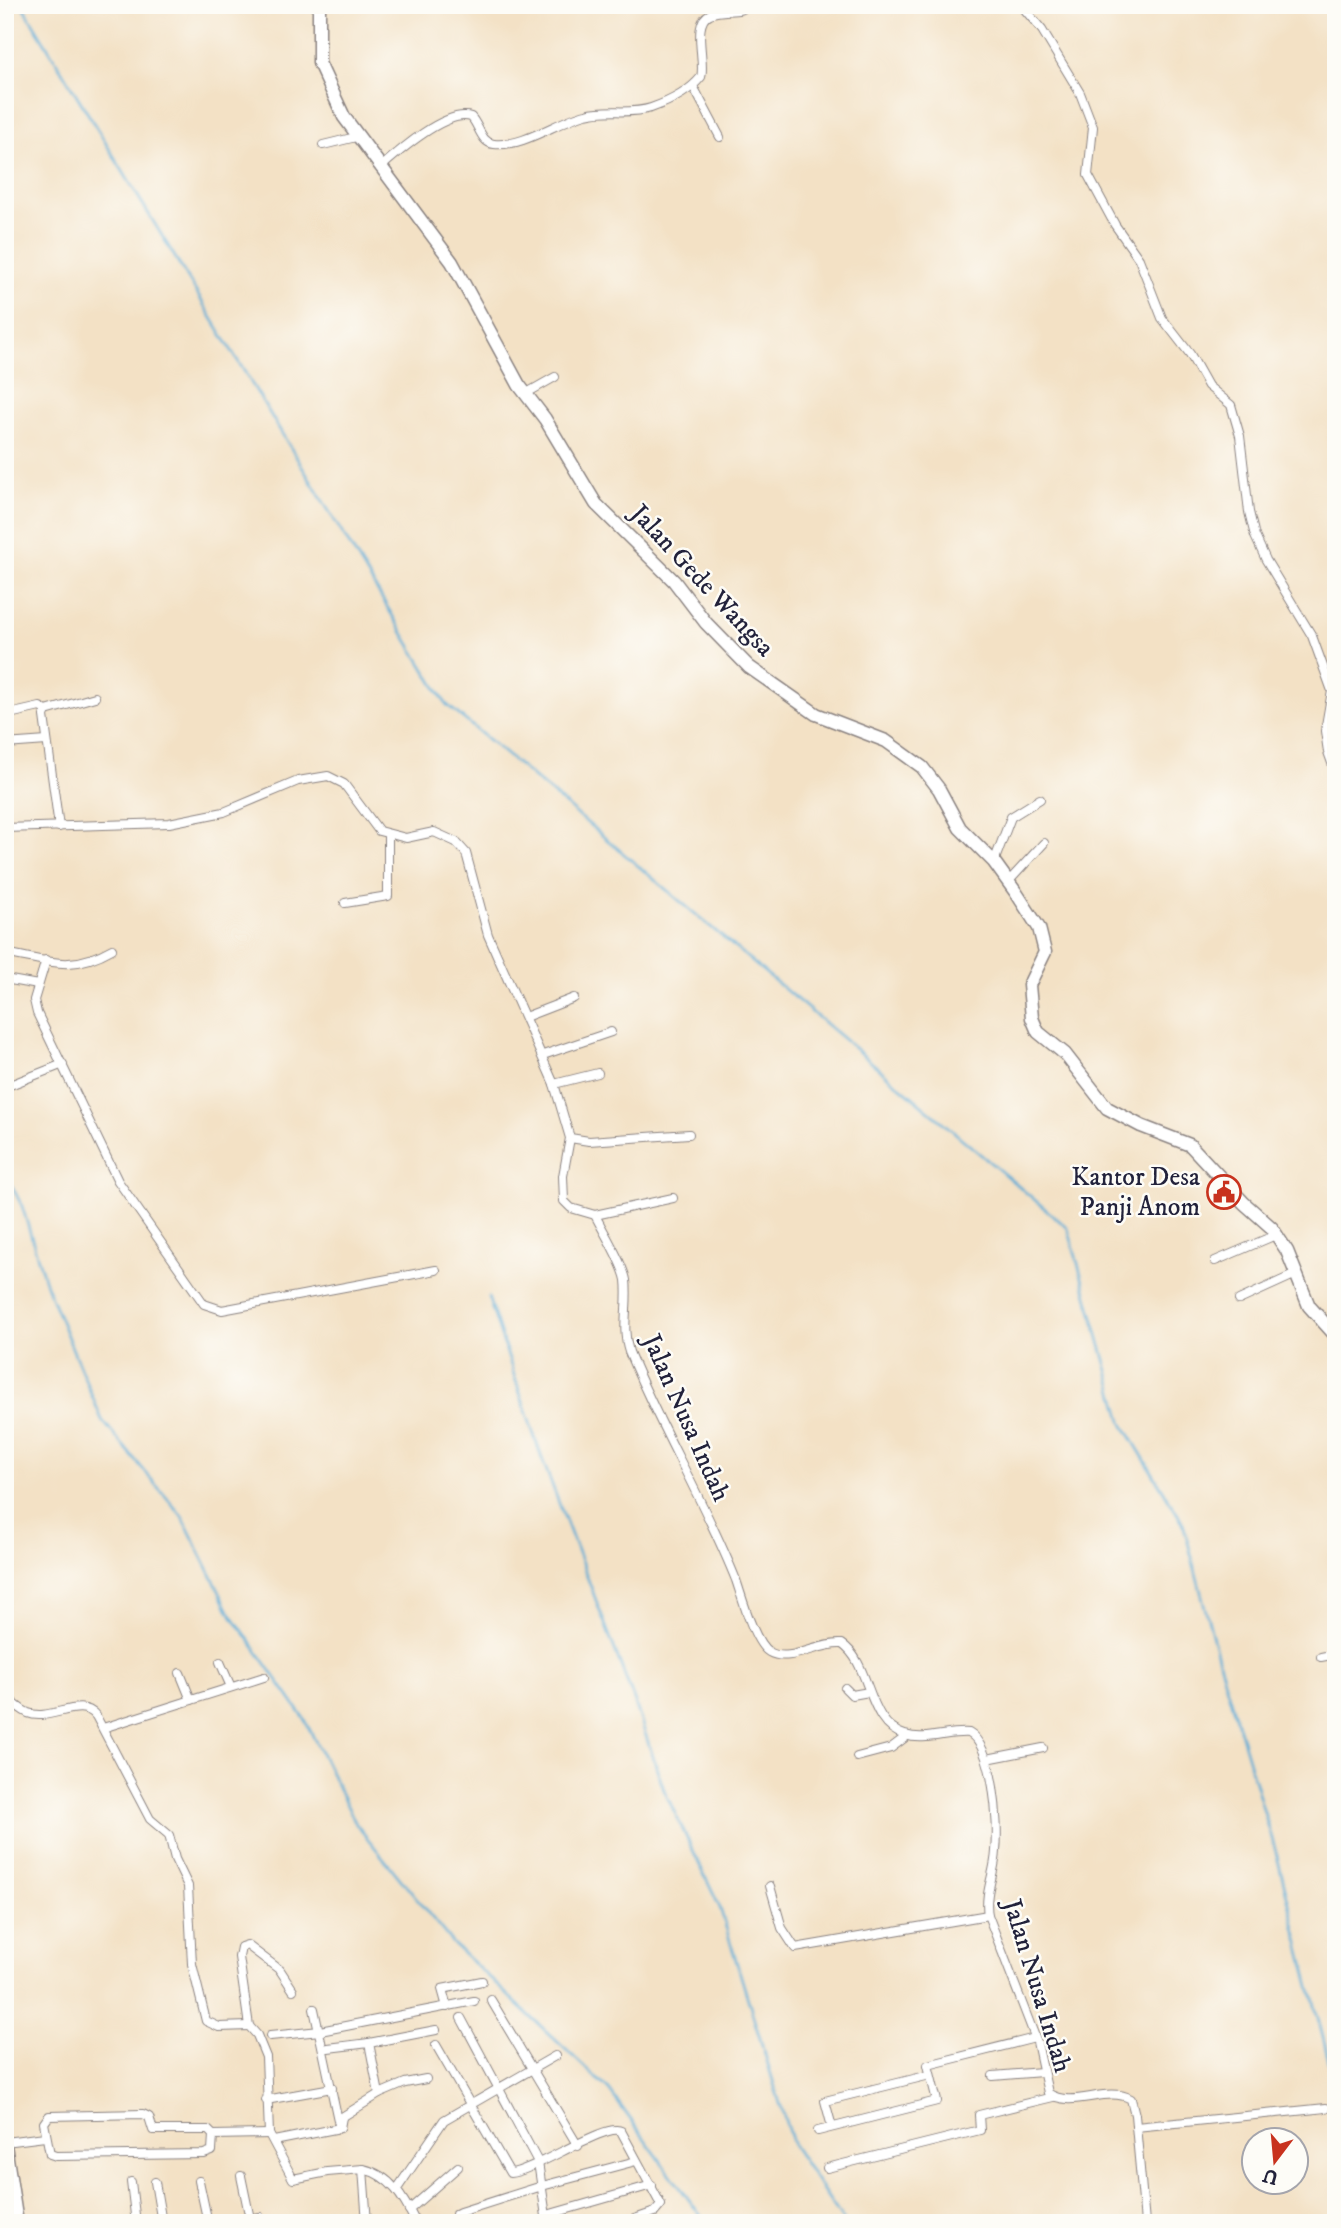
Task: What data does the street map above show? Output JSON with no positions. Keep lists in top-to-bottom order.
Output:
{
  "streets": {
    "street": ["Jalan Gede Wangsa", "Jalan Nusa Indah"]
  },
  "places": {
    "public building": ["Kantor Desa Panji Anom"]
  },
  "north": "bottom"
}
